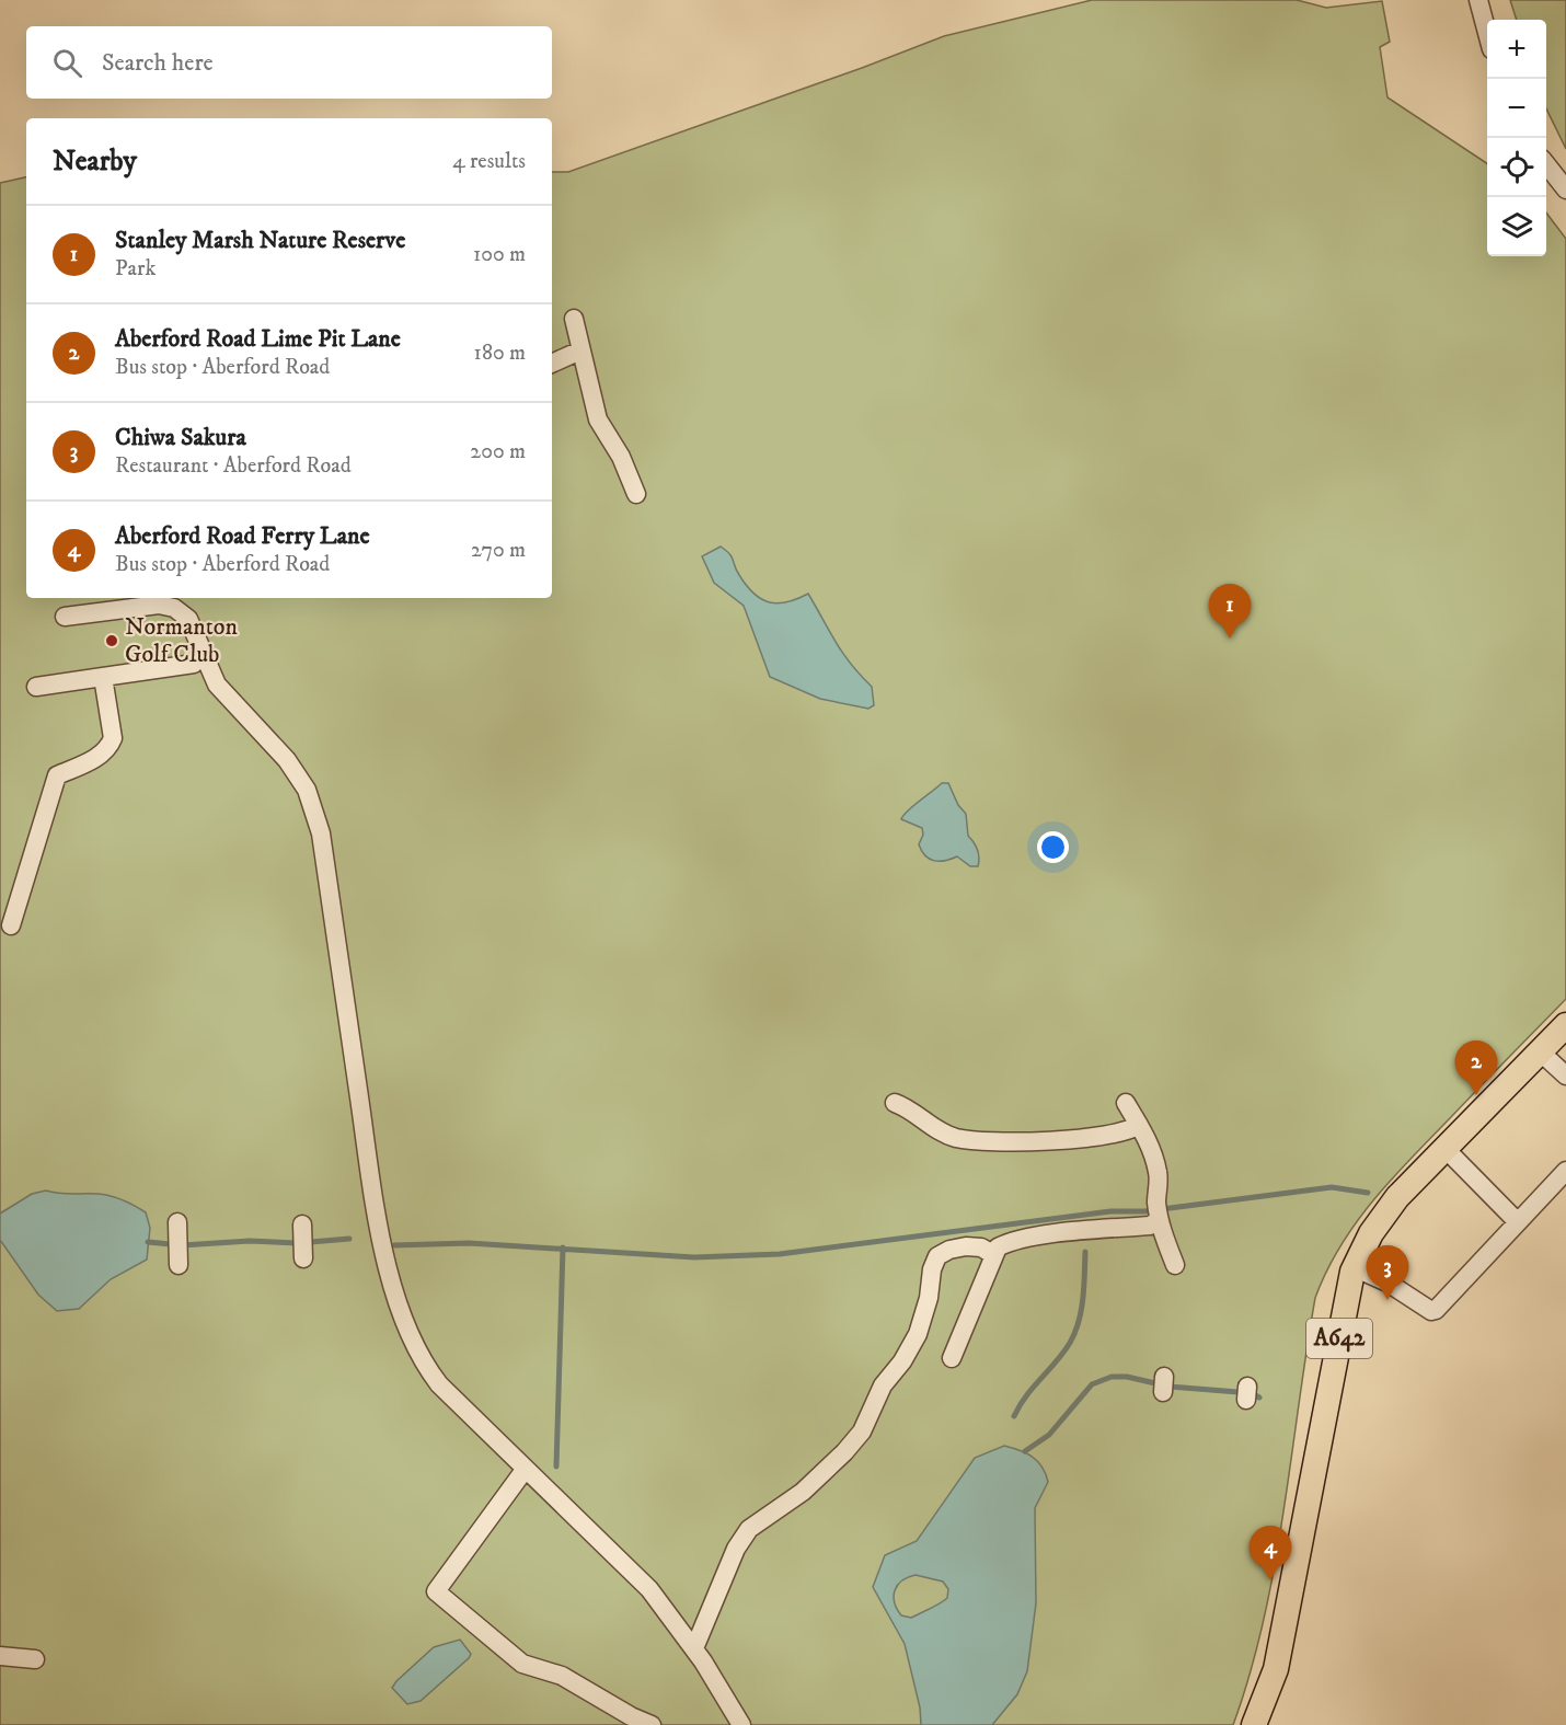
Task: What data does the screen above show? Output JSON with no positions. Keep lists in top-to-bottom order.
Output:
{
  "streets": {
    "main road": ["A642"]
  },
  "places": ["Normanton Golf Club"],
  "page": {
    "map_buttons": ["+", "−"],
    "search": "Search here",
    "heading": ["Nearby", "4 results"],
    "list": [
      {
        "mark": "1",
        "name": "Stanley Marsh Nature Reserve",
        "note": "Park",
        "value": "100 m"
      },
      {
        "mark": "2",
        "name": "Aberford Road Lime Pit Lane",
        "note": "Bus stop · Aberford Road",
        "value": "180 m"
      },
      {
        "mark": "3",
        "name": "Chiwa Sakura",
        "note": "Restaurant · Aberford Road",
        "value": "200 m"
      },
      {
        "mark": "4",
        "name": "Aberford Road Ferry Lane",
        "note": "Bus stop · Aberford Road",
        "value": "270 m"
      }
    ],
    "pins": [
      "1",
      "2",
      "3",
      "4"
    ]
  }
}
